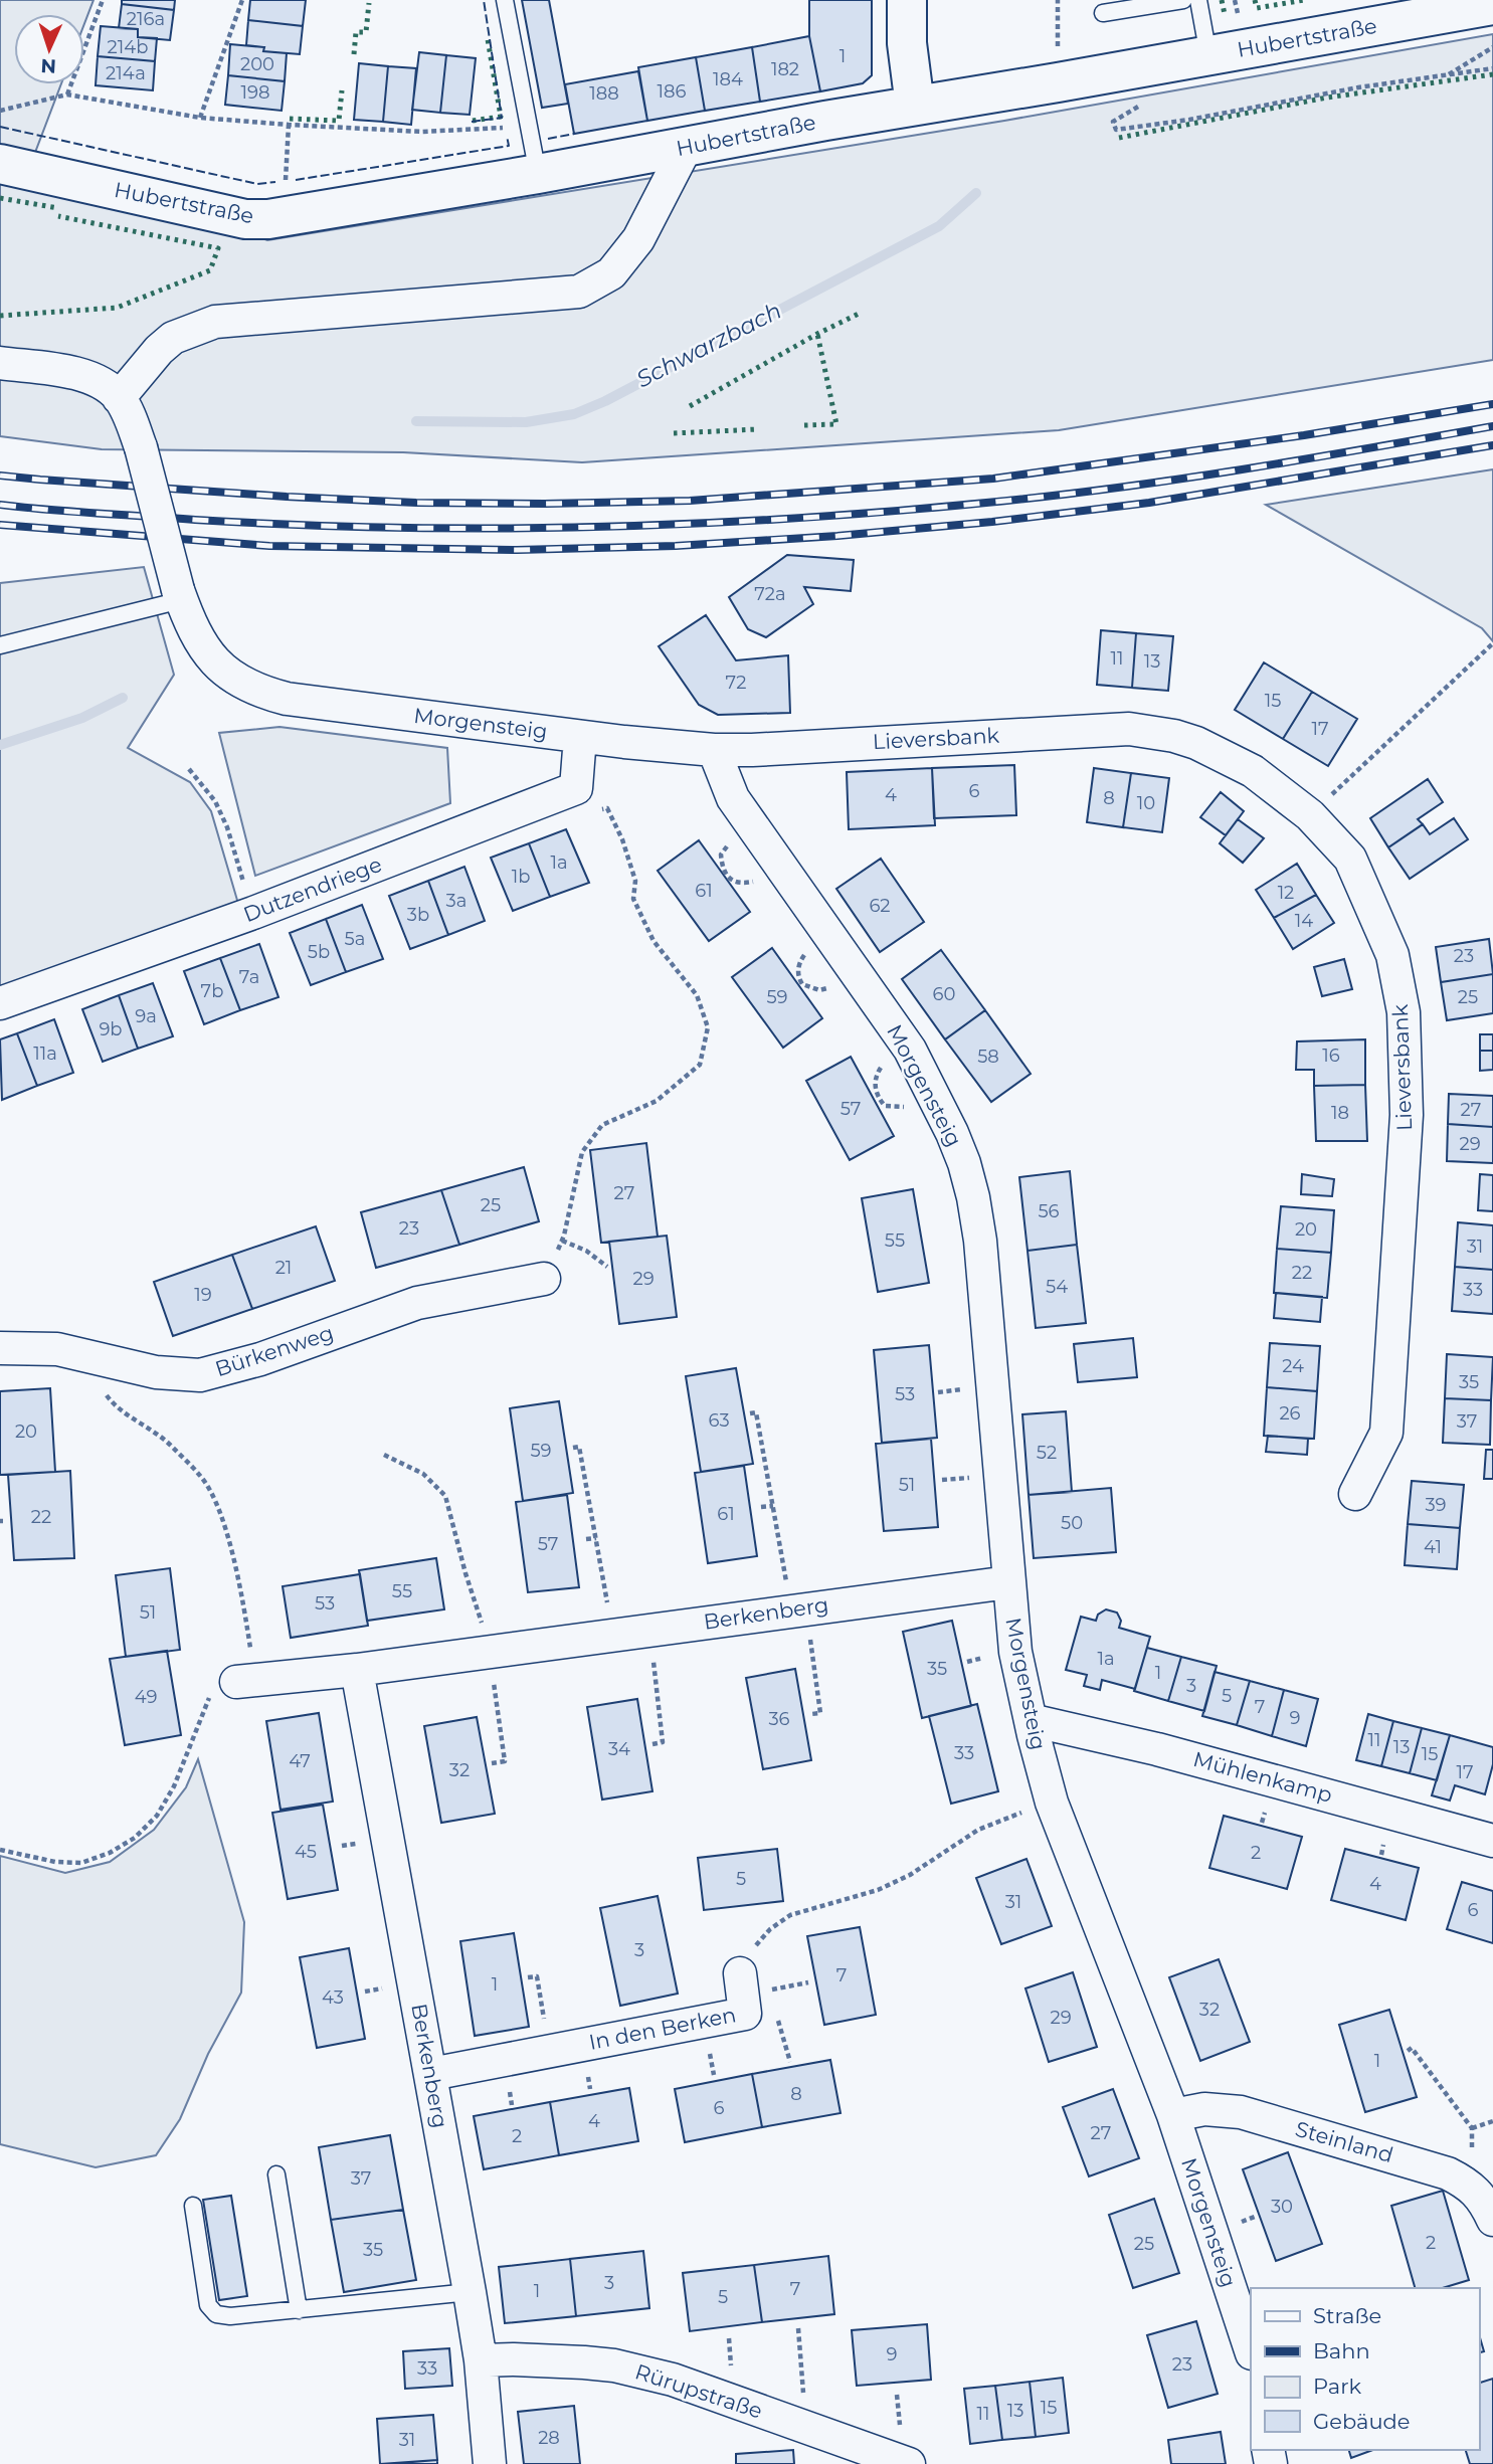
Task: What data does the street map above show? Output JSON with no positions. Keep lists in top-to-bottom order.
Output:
{
  "streets": {
    "street": [
      "Hubertstraße",
      "Morgensteig",
      "Lieversbank",
      "Dutzendriege",
      "Bürkenweg",
      "Berkenberg",
      "Mühlenkamp",
      "In den Berken",
      "Steinland",
      "Rürupstraße"
    ]
  },
  "crossings": [
    ["Morgensteig", "Lieversbank"],
    ["Morgensteig", "Berkenberg"],
    ["Morgensteig", "Mühlenkamp"],
    ["Morgensteig", "In den Berken"],
    ["Morgensteig", "Steinland"],
    ["Berkenberg", "In den Berken"],
    ["Berkenberg", "Rürupstraße"]
  ],
  "water": ["Schwarzbach"],
  "house_numbers": [
    "216a",
    "214b",
    "1",
    "200",
    "182",
    "214a",
    "184",
    "186",
    "198",
    "188",
    "72a",
    "11",
    "13",
    "72",
    "15",
    "17",
    "6",
    "4",
    "8",
    "10",
    "1a",
    "1b",
    "61",
    "12",
    "3a",
    "62",
    "3b",
    "14",
    "5a",
    "5b",
    "23",
    "7a",
    "7b",
    "60",
    "59",
    "25",
    "9a",
    "9b",
    "11a",
    "16",
    "58",
    "57",
    "27",
    "18",
    "29",
    "27",
    "25",
    "56",
    "23",
    "20",
    "55",
    "31",
    "21",
    "22",
    "29",
    "54",
    "33",
    "19",
    "24",
    "35",
    "53",
    "26",
    "63",
    "37",
    "20",
    "59",
    "52",
    "51",
    "39",
    "61",
    "22",
    "50",
    "57",
    "41",
    "55",
    "53",
    "51",
    "1a",
    "35",
    "1",
    "3",
    "5",
    "49",
    "7",
    "9",
    "36",
    "11",
    "13",
    "34",
    "33",
    "15",
    "47",
    "32",
    "17",
    "45",
    "2",
    "5",
    "4",
    "31",
    "6",
    "3",
    "7",
    "1",
    "43",
    "32",
    "29",
    "1",
    "8",
    "6",
    "4",
    "27",
    "2",
    "37",
    "30",
    "2",
    "25",
    "35",
    "3",
    "7",
    "1",
    "5",
    "9",
    "23",
    "33",
    "15",
    "13",
    "11",
    "28",
    "31"
  ],
  "legend": [
    "Straße",
    "Bahn",
    "Park",
    "Gebäude"
  ],
  "north": "bottom"
}
